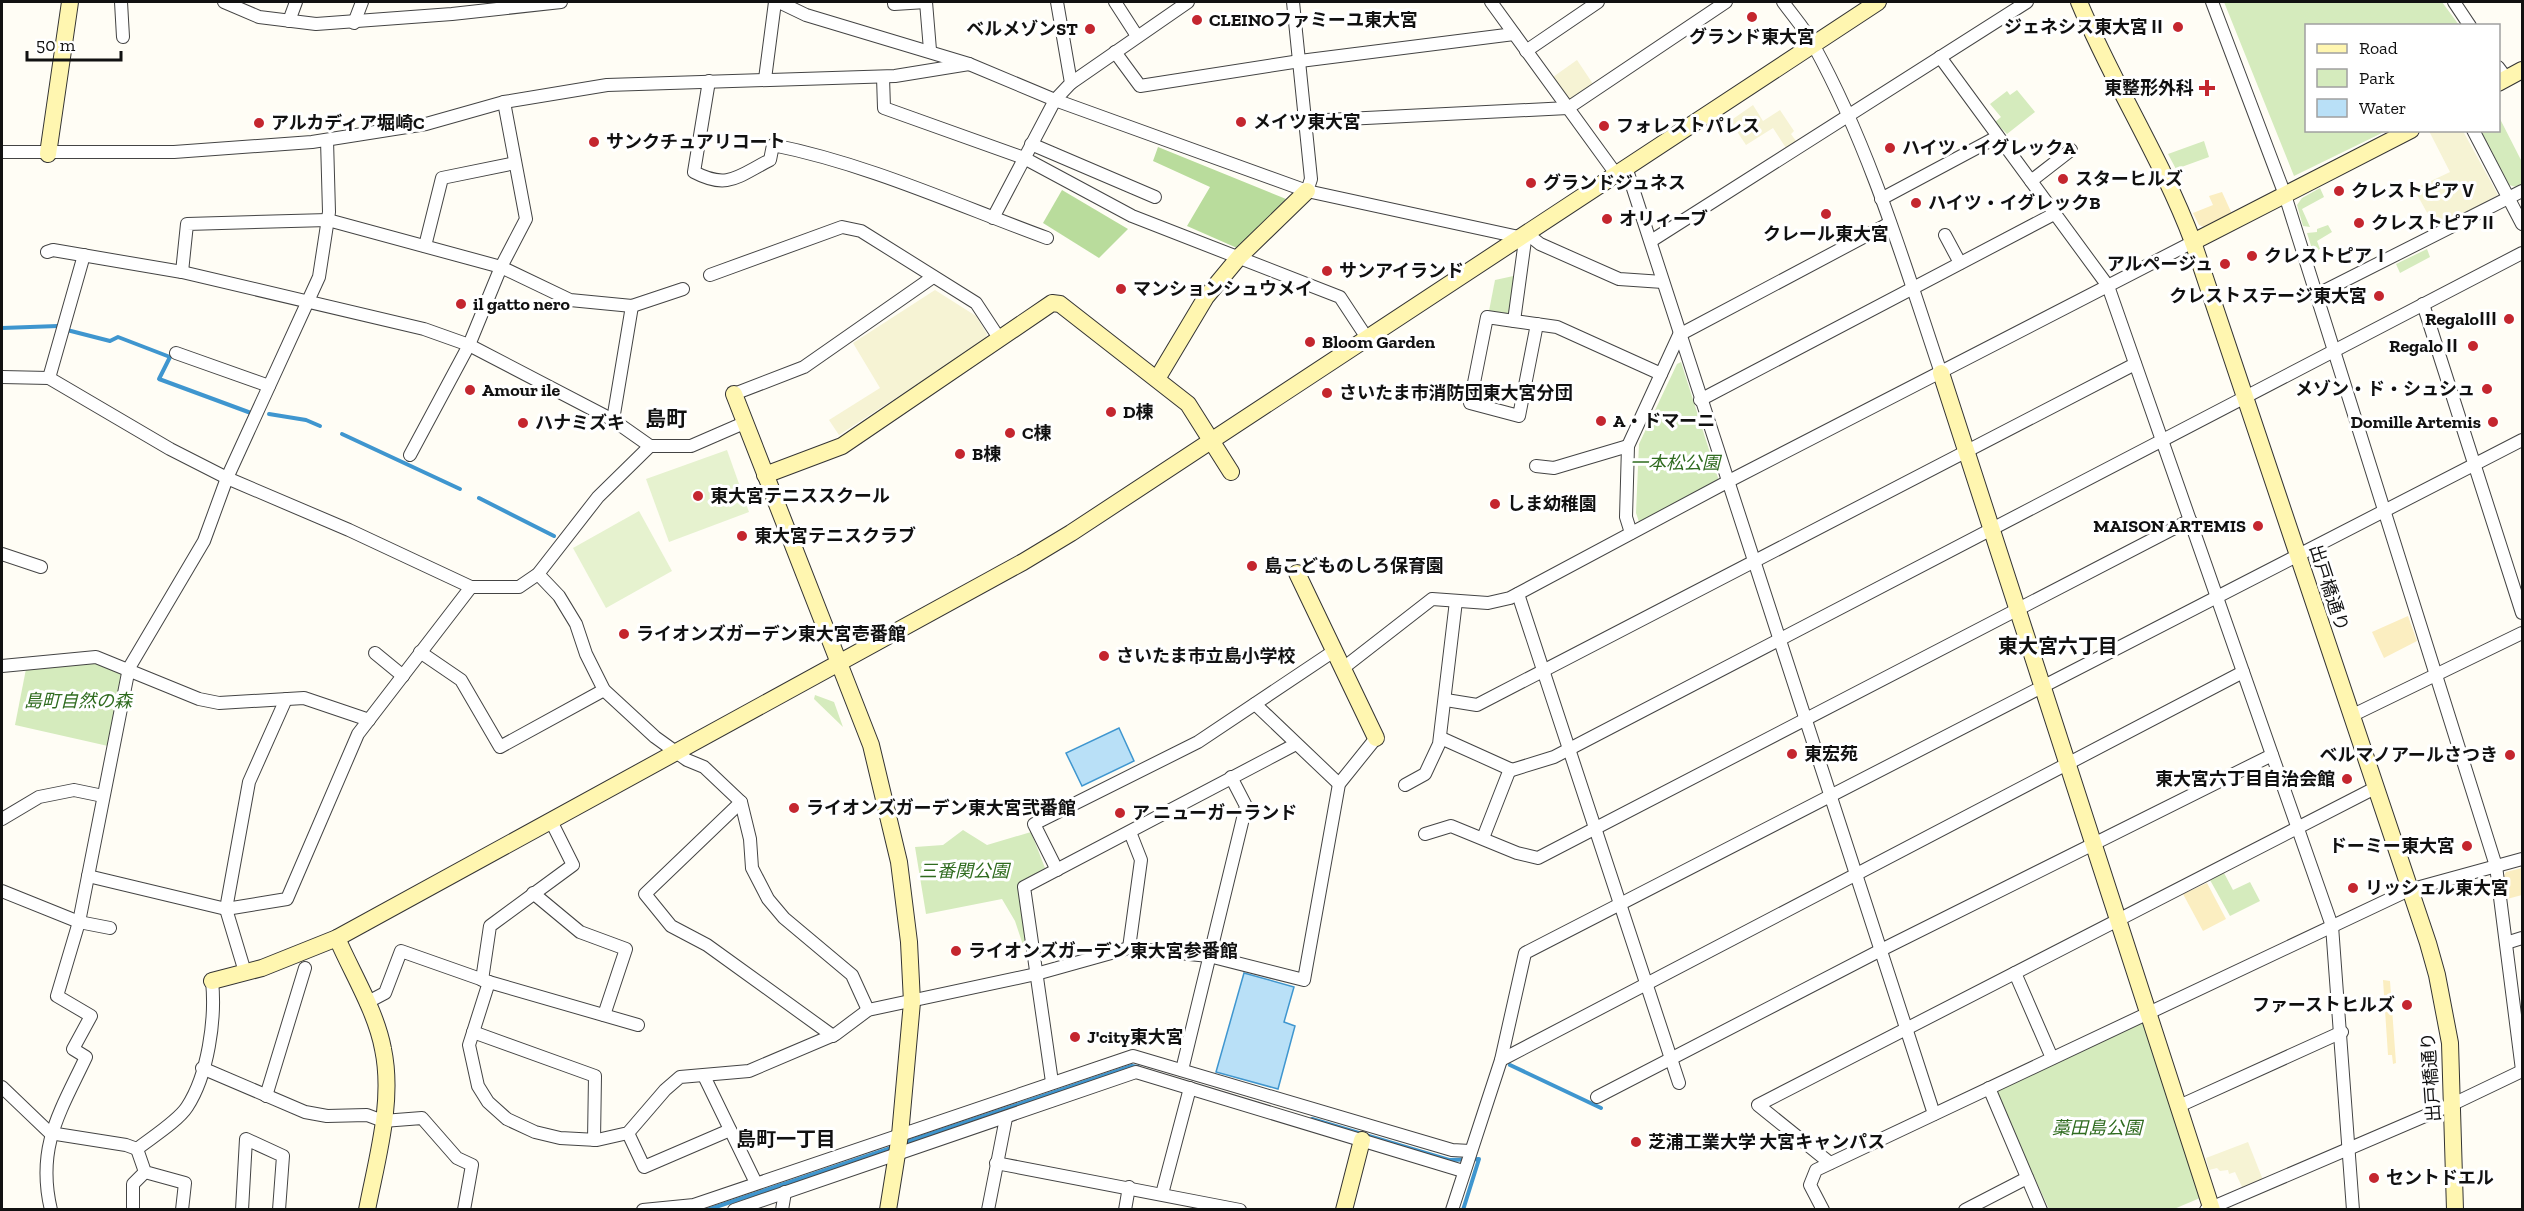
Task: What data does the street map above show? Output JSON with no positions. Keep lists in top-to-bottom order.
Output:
{
  "streets": {
    "street": ["出戸橋通り"]
  },
  "districts": ["島町", "東大宮六丁目", "島町一丁目"],
  "parks": [
    "一本松公園",
    "島町自然の森",
    "三番関公園",
    "藁田島公園"
  ],
  "places": {
    "other": [
      "グランド東大宮",
      "CLEINOファミーユ東大宮",
      "ジェネシス東大宮Ⅱ",
      "ベルメゾンST",
      "メイツ東大宮",
      "アルカディア堀崎C",
      "フォレストパレス",
      "サンクチュアリコート",
      "ハイツ・イグレックA",
      "スターヒルズ",
      "グランドジュネス",
      "クレストピアⅤ",
      "ハイツ・イグレックB",
      "クレール東大宮",
      "オリィーブ",
      "クレストピアⅡ",
      "クレストピアⅠ",
      "アルページュ",
      "サンアイランド",
      "マンションシュウメイ",
      "クレストステージ東大宮",
      "il gatto nero",
      "RegaloⅢ",
      "Bloom Garden",
      "RegaloⅡ",
      "メゾン・ド・シュシュ",
      "Amour ile",
      "さいたま市消防団東大宮分団",
      "D棟",
      "A・ドマーニ",
      "Domille Artemis",
      "ハナミズキ",
      "C棟",
      "B棟",
      "東大宮テニススクール",
      "しま幼稚園",
      "MAISON ARTEMIS",
      "東大宮テニスクラブ",
      "島こどものしろ保育園",
      "ライオンズガーデン東大宮壱番館",
      "さいたま市立島小学校",
      "東宏苑",
      "ベルマノアールさつき",
      "東大宮六丁目自治会館",
      "ライオンズガーデン東大宮弐番館",
      "ア ニューガーランド",
      "ドーミー東大宮",
      "リッシェル東大宮",
      "ライオンズガーデン東大宮参番館",
      "ファーストヒルズ",
      "J'city東大宮",
      "芝浦工業大学 大宮キャンパス",
      "セントドエル"
    ],
    "health": ["東整形外科"]
  },
  "legend": ["Road", "Park", "Water"],
  "scale_bar": "50 m"
}
